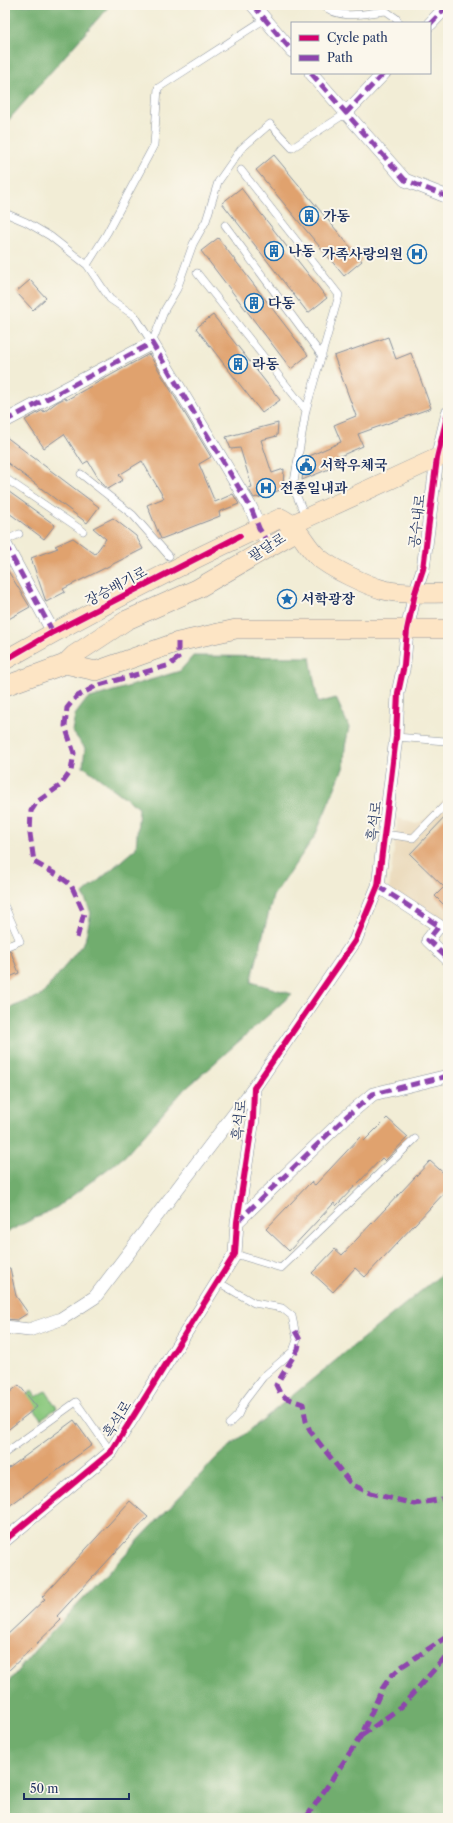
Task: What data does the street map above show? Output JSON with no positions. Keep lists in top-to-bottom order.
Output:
{
  "streets": {
    "street": [
      "공수내로",
      "팔달로",
      "장승배기로",
      "흑석로"
    ]
  },
  "crossings": [
    ["공수내로", "흑석로"],
    ["팔달로", "장승배기로"]
  ],
  "places": {
    "building": [
      "가동",
      "나동",
      "다동",
      "라동"
    ],
    "hospital": ["가족사랑의원", "전종일내과"],
    "public building": ["서학우체국"],
    "place": ["서학광장"]
  },
  "legend": ["Cycle path", "Path"],
  "scale_bar": "50 m"
}
